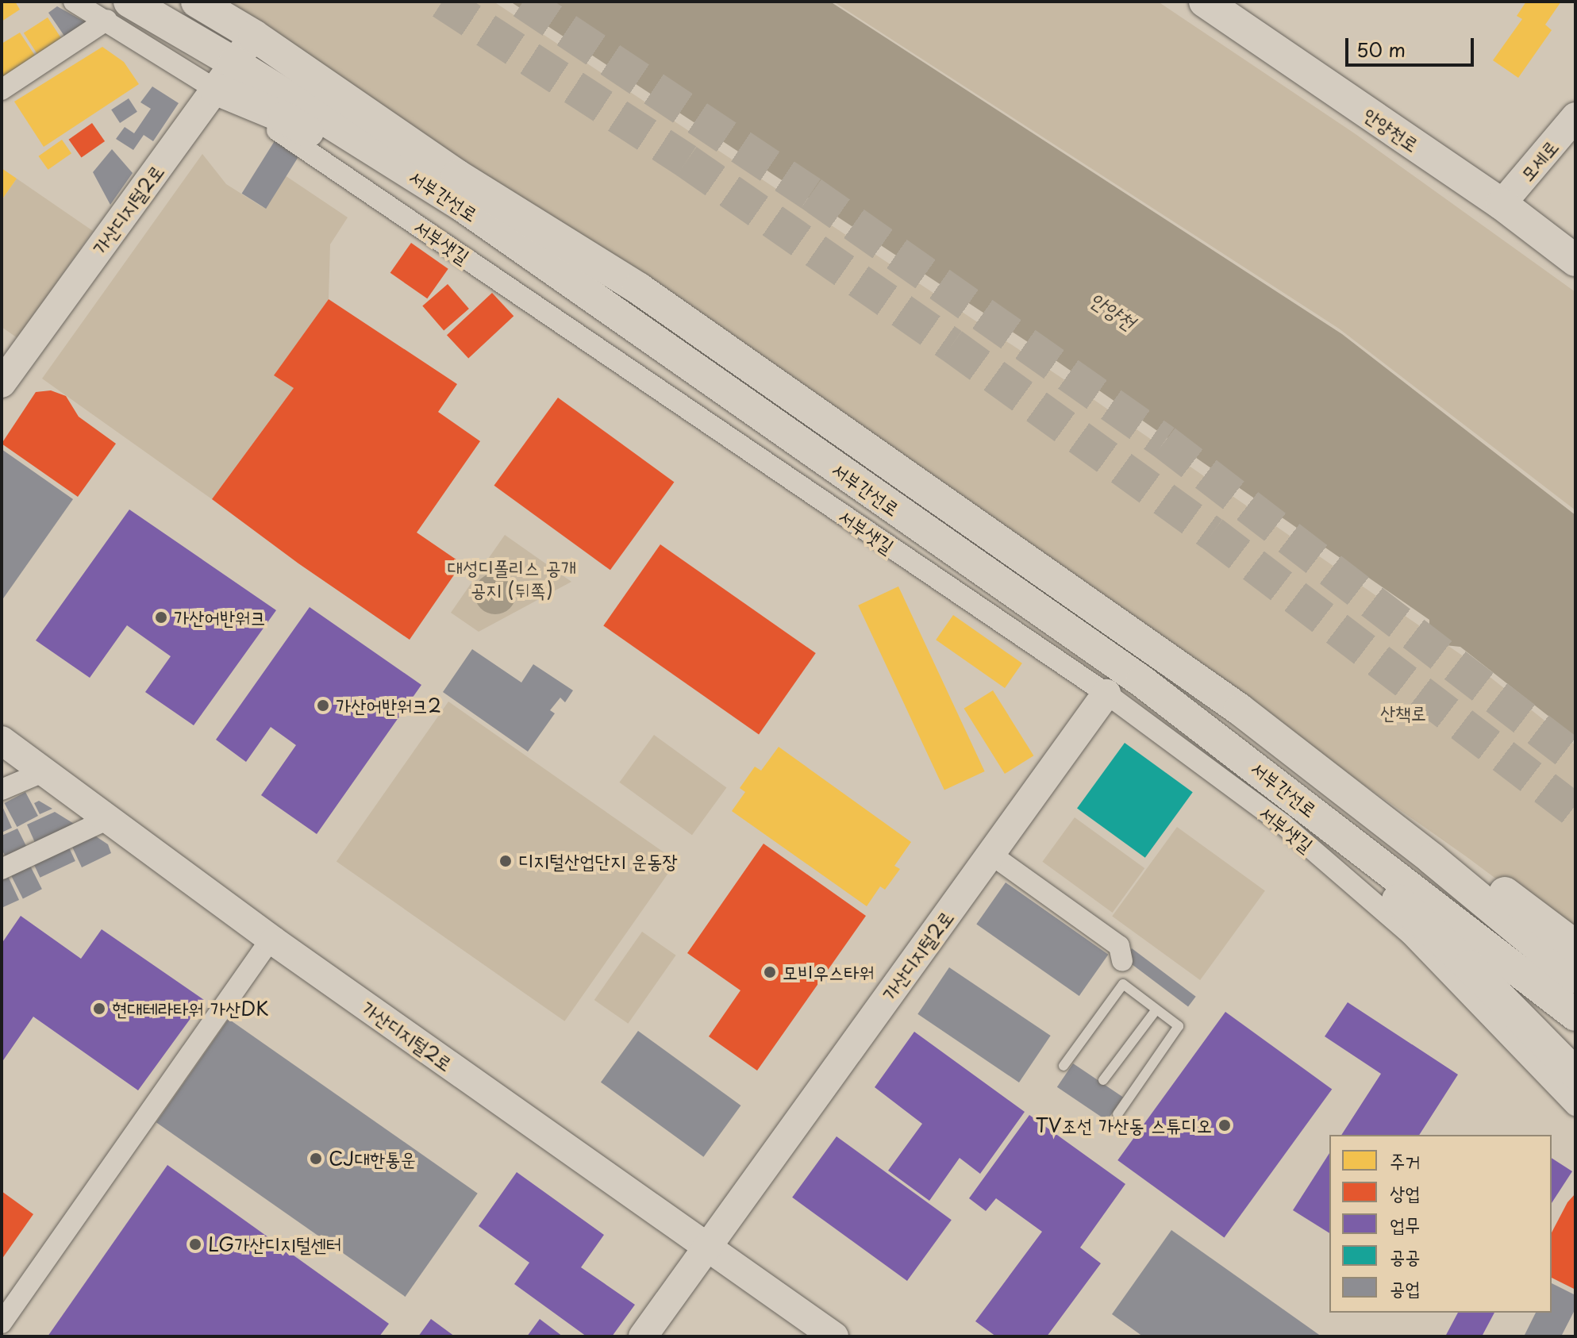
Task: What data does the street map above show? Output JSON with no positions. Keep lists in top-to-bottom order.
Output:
{
  "streets": {
    "main road": ["안양천로", "서부간선로"],
    "street": ["모세로", "가산디지털2로", "서부샛길"]
  },
  "crossings": [
    ["안양천로", "모세로"],
    ["서부간선로", "가산디지털2로"],
    ["서부간선로", "서부샛길"],
    ["가산디지털2로", "서부샛길"]
  ],
  "water": ["안양천"],
  "parks": ["대성디폴리스 공개 공지 (뒤쪽)", "산책로"],
  "places": [
    "가산어반워크",
    "가산어반워크2",
    "디지털산업단지 운동장",
    "모비우스타워",
    "현대테라타워 가산DK",
    "TV조선 가산동 스튜디오",
    "CJ대한통운",
    "LG가산디지털센터"
  ],
  "legend": [
    "주거",
    "상업",
    "업무",
    "공공",
    "공업"
  ],
  "scale_bar": "50 m"
}
